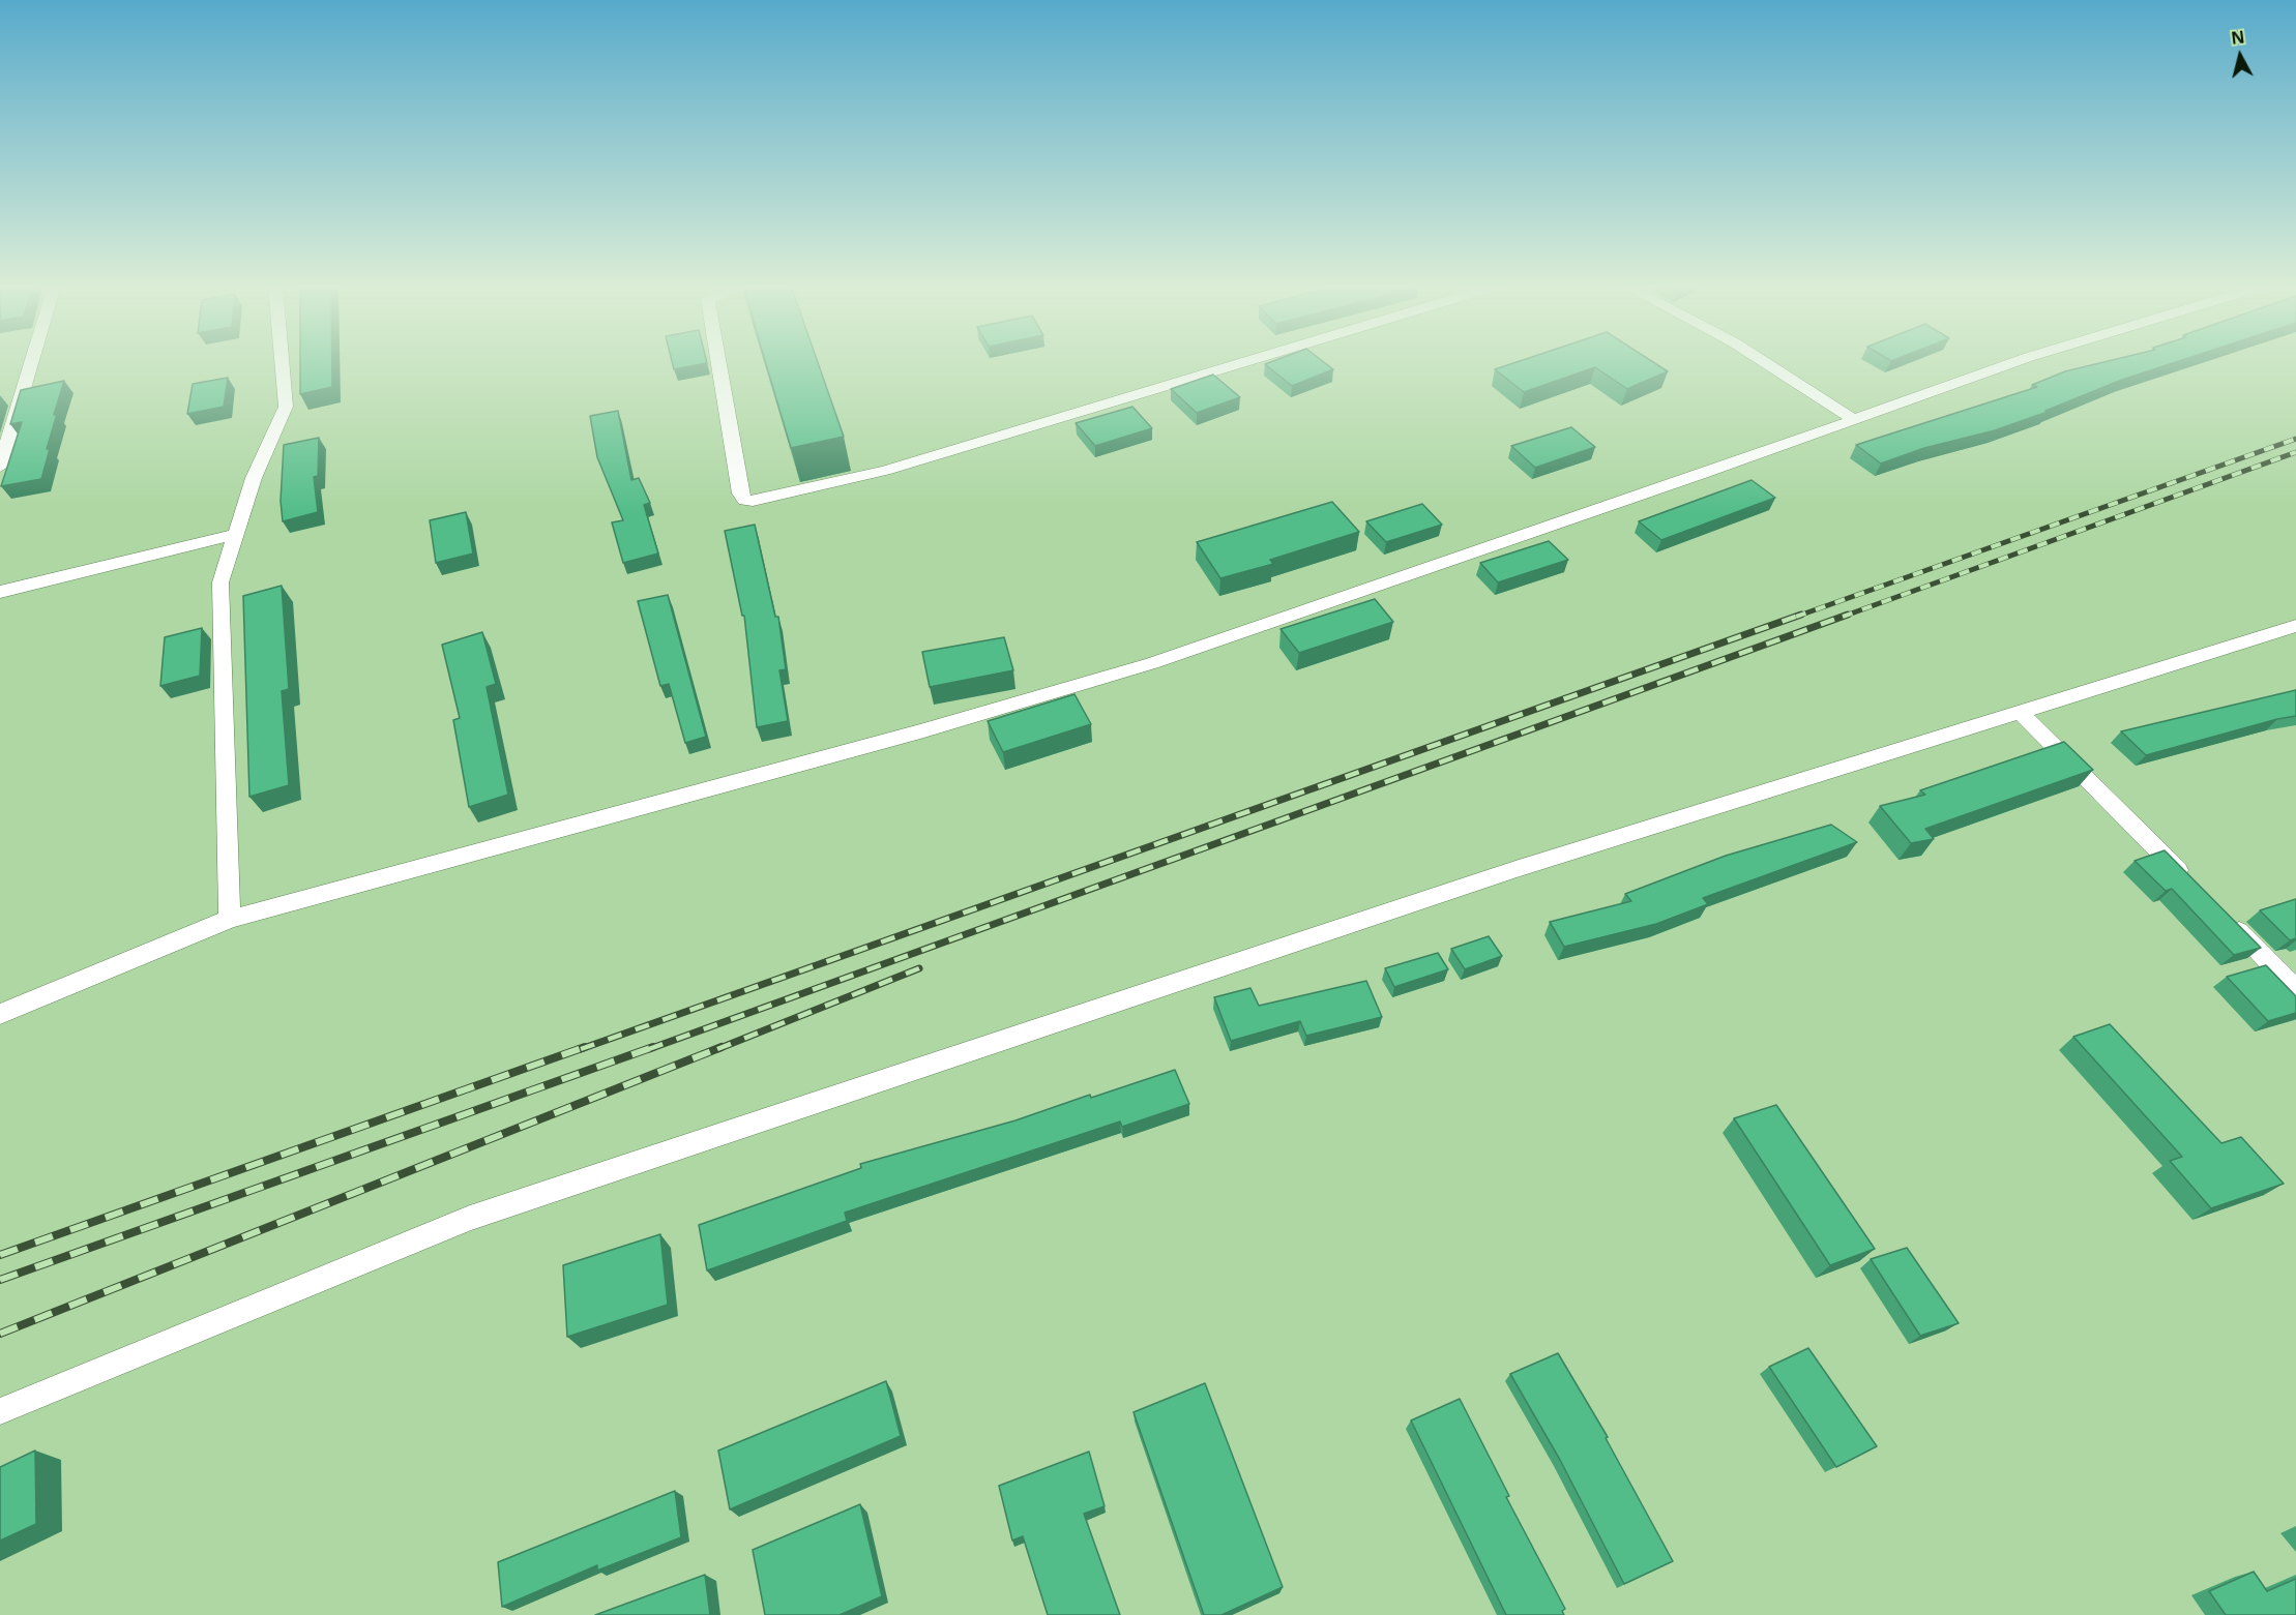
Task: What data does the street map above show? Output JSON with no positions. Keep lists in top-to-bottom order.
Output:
{
  "north": "top"
}
